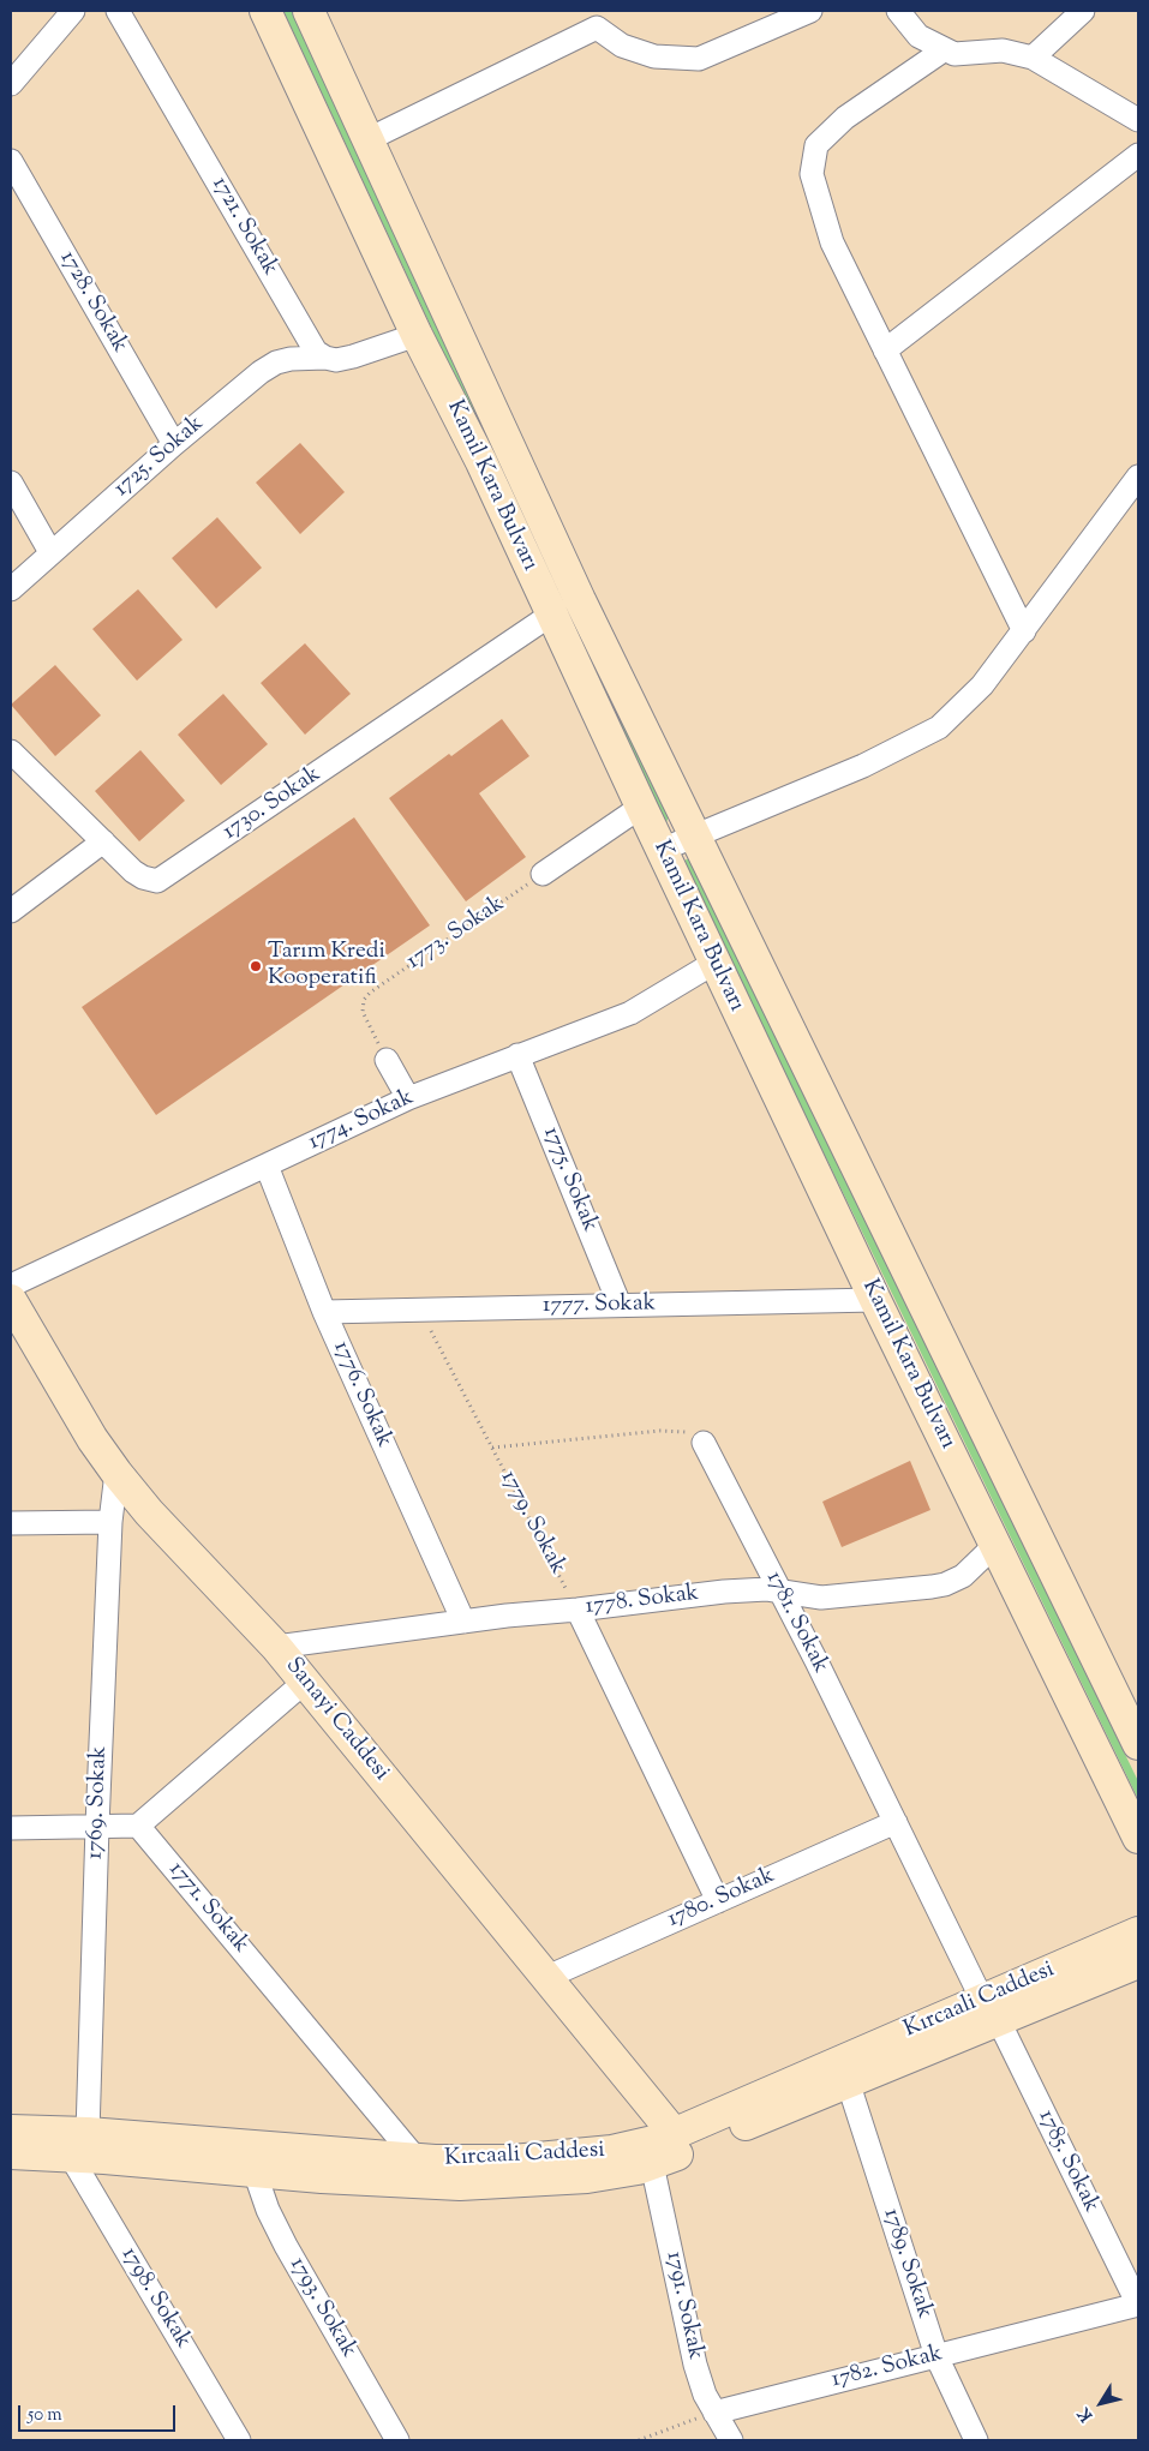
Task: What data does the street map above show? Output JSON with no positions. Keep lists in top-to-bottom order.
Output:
{
  "streets": {
    "main road": ["Kamil Kara Bulvarı", "Sanayi Caddesi", "Kırcaali Caddesi"],
    "street": [
      "1721. Sokak",
      "1728. Sokak",
      "1725. Sokak",
      "1730. Sokak",
      "1774. Sokak",
      "1775. Sokak",
      "1777. Sokak",
      "1776. Sokak",
      "1778. Sokak",
      "1781. Sokak",
      "1769. Sokak",
      "1780. Sokak",
      "1771. Sokak",
      "1785. Sokak",
      "1789. Sokak",
      "1798. Sokak",
      "1791. Sokak",
      "1793. Sokak",
      "1782. Sokak"
    ],
    "path": ["1773. Sokak", "1779. Sokak"]
  },
  "crossings": [
    ["1721. Sokak", "1725. Sokak"],
    ["1728. Sokak", "1725. Sokak"],
    ["Kamil Kara Bulvarı", "1730. Sokak"],
    ["Kamil Kara Bulvarı", "1774. Sokak"],
    ["Kamil Kara Bulvarı", "1777. Sokak"],
    ["Kamil Kara Bulvarı", "1778. Sokak"],
    ["1774. Sokak", "1775. Sokak"],
    ["1774. Sokak", "1776. Sokak"],
    ["1775. Sokak", "1777. Sokak"],
    ["1777. Sokak", "1776. Sokak"],
    ["1777. Sokak", "1779. Sokak"],
    ["1776. Sokak", "1778. Sokak"],
    ["1779. Sokak", "1778. Sokak"],
    ["1778. Sokak", "1781. Sokak"],
    ["1778. Sokak", "Sanayi Caddesi"],
    ["1781. Sokak", "1780. Sokak"],
    ["1781. Sokak", "Kırcaali Caddesi"],
    ["1781. Sokak", "1785. Sokak"],
    ["Sanayi Caddesi", "1769. Sokak"],
    ["Sanayi Caddesi", "1780. Sokak"],
    ["Sanayi Caddesi", "Kırcaali Caddesi"],
    ["1769. Sokak", "Kırcaali Caddesi"],
    ["1769. Sokak", "1798. Sokak"],
    ["1771. Sokak", "Kırcaali Caddesi"],
    ["Kırcaali Caddesi", "1785. Sokak"],
    ["Kırcaali Caddesi", "1789. Sokak"],
    ["Kırcaali Caddesi", "1798. Sokak"],
    ["Kırcaali Caddesi", "1791. Sokak"],
    ["Kırcaali Caddesi", "1793. Sokak"],
    ["1785. Sokak", "1782. Sokak"],
    ["1789. Sokak", "1782. Sokak"],
    ["1791. Sokak", "1782. Sokak"]
  ],
  "places": ["Tarım Kredi Kooperatifi"],
  "scale_bar": "50 m",
  "north": "bottom left"
}
